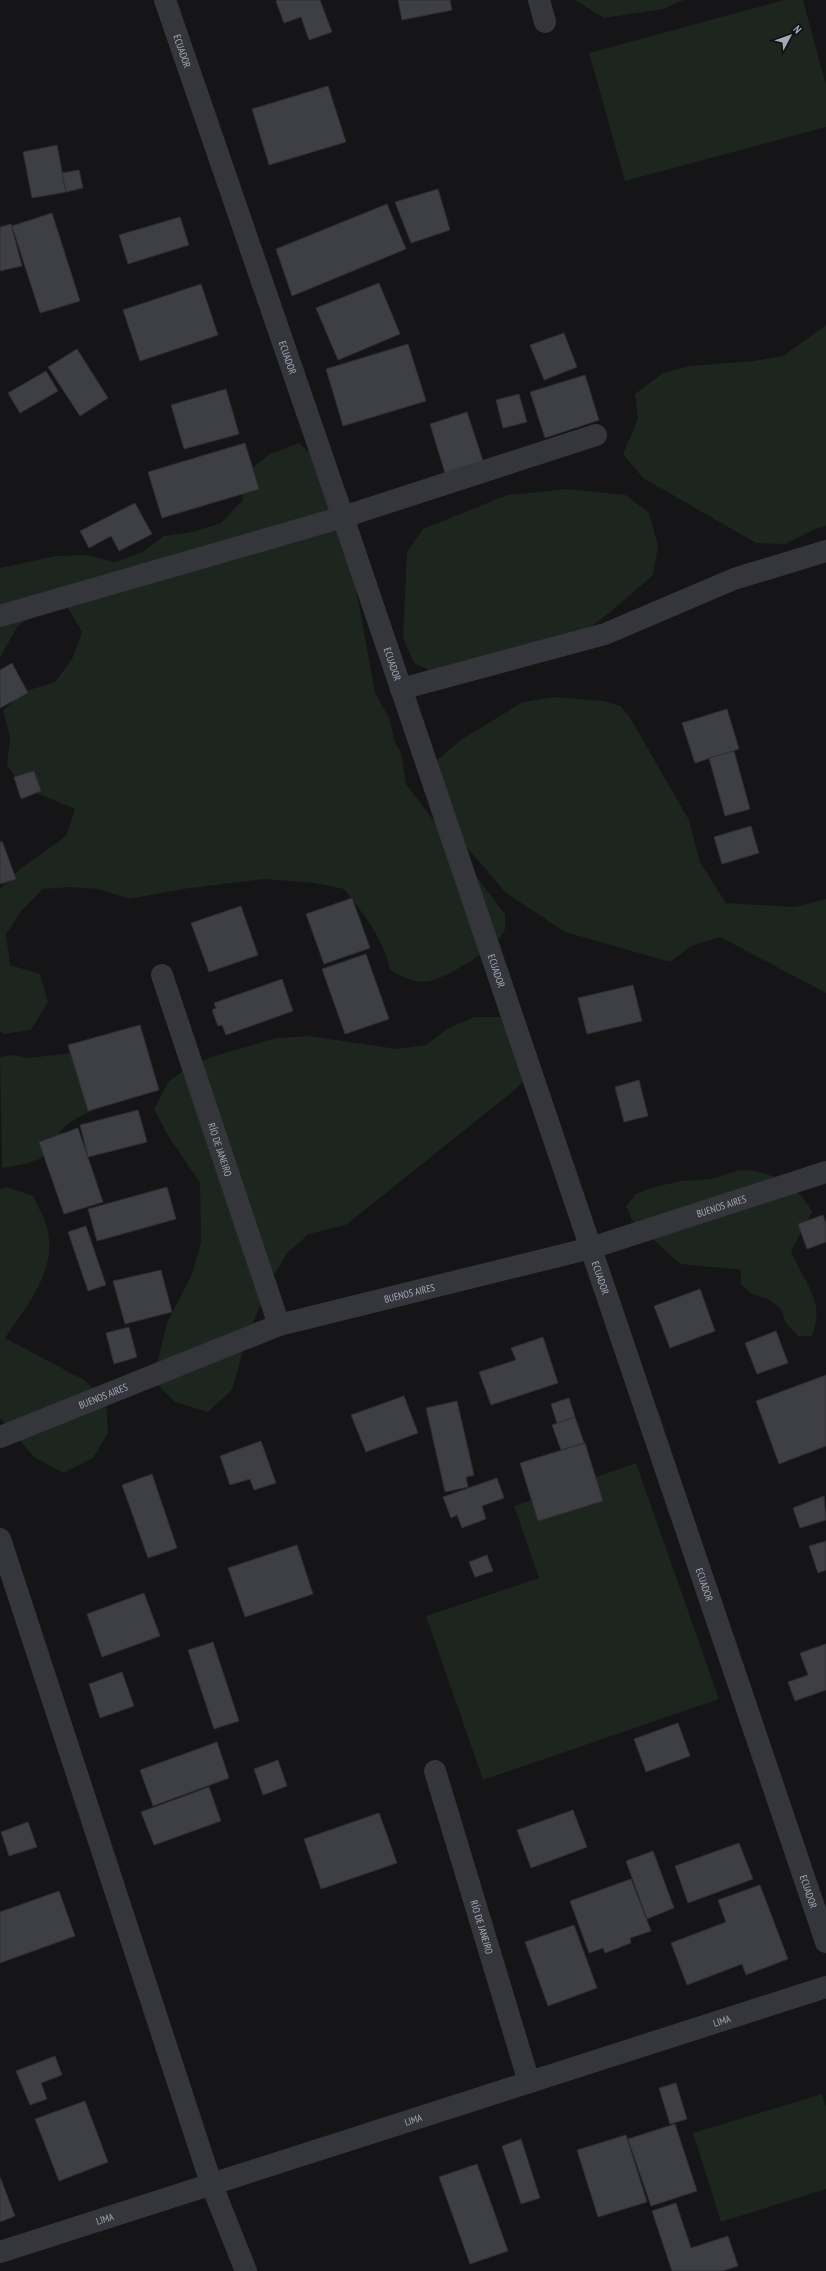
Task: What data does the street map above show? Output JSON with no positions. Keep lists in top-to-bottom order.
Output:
{
  "streets": {
    "street": [
      "ECUADOR",
      "RÍO DE JANEIRO",
      "BUENOS AIRES",
      "LIMA"
    ]
  },
  "crossings": [
    ["ECUADOR", "BUENOS AIRES"],
    ["RÍO DE JANEIRO", "BUENOS AIRES"],
    ["RÍO DE JANEIRO", "LIMA"]
  ],
  "north": "top right"
}
